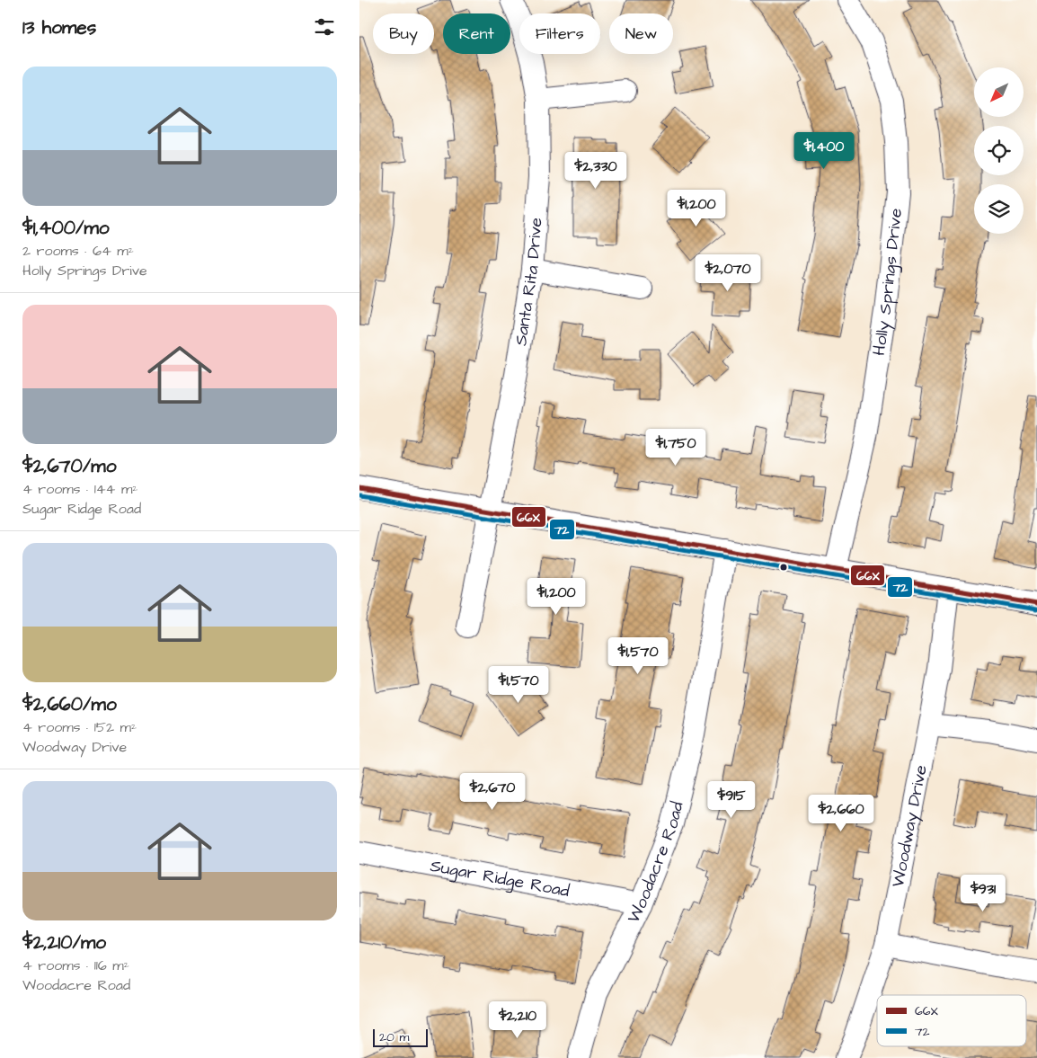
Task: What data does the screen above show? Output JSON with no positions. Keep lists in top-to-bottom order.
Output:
{
  "streets": {
    "street": [
      "Santa Rita Drive",
      "Holly Springs Drive",
      "Woodway Drive",
      "Woodacre Road",
      "Sugar Ridge Road"
    ]
  },
  "crossings": [
    ["Woodacre Road", "Sugar Ridge Road"]
  ],
  "lines": ["transit line 66X", "transit line 72"],
  "legend": ["66X", "72"],
  "scale_bar": "20 m",
  "north": "bottom left",
  "page": {
    "heading": "13 homes",
    "chip": [
      "Buy",
      "Rent",
      "Filters",
      "New"
    ],
    "list": [
      {
        "name": "$1,400/mo",
        "note": "2 rooms · 64 m² · Holly Springs Drive"
      },
      {
        "name": "$2,670/mo",
        "note": "4 rooms · 144 m² · Sugar Ridge Road"
      },
      {
        "name": "$2,660/mo",
        "note": "4 rooms · 152 m² · Woodway Drive"
      },
      {
        "name": "$2,210/mo",
        "note": "4 rooms · 116 m² · Woodacre Road"
      }
    ],
    "price": [
      "$1,400",
      "$2,330",
      "$1,200",
      "$2,070",
      "$1,750",
      "$1,200",
      "$1,570",
      "$1,570",
      "$2,670",
      "$915",
      "$2,660",
      "$931",
      "$2,210"
    ],
    "scale": "20 m"
  }
}
